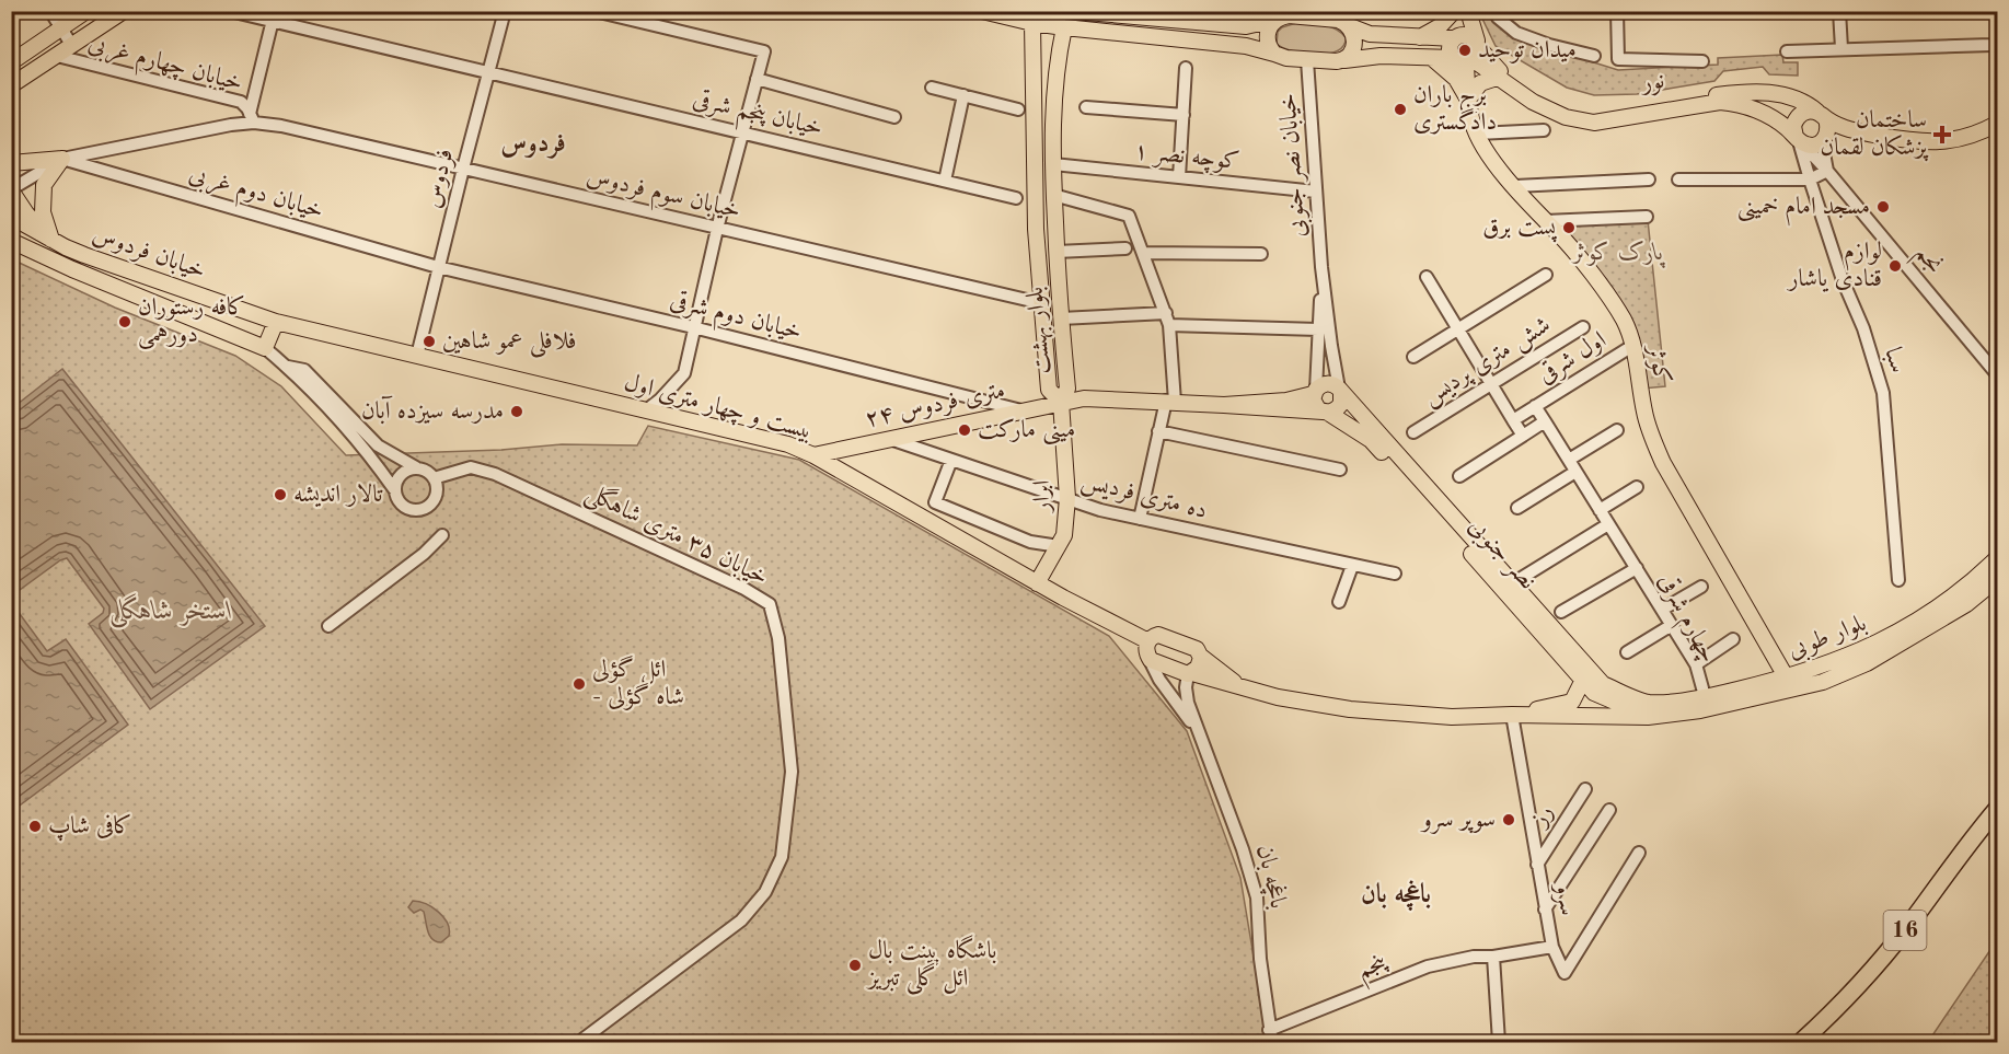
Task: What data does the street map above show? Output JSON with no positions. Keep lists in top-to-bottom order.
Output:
{
  "streets": {
    "highway": ["16"],
    "main road": [
      "نور",
      "خیابان فردوس",
      "بلوار بهشت",
      "کوثر",
      "۲۴ متری فردوس",
      "بیست و چهار متری اول",
      "ابرار",
      "نصر جنوبی",
      "بلوار طوبی"
    ],
    "street": [
      "خیابان چهارم غربی",
      "خیابان پنجم شرقی",
      "کوچه نصر ۱",
      "خیابان نصر جنوبی",
      "فردوس",
      "خیابان دوم غربی",
      "خیابان سوم فردوس",
      "نجم",
      "خیابان دوم شرقی",
      "اول شرقی",
      "سبا",
      "شش متری پردیس",
      "ده متری فردیس",
      "خیابان ۳۵ متری شاهگلی",
      "چهارم شرقی",
      "رز",
      "باغچه بان",
      "سرو",
      "پنجم"
    ]
  },
  "crossings": [
    ["خیابان چهارم غربی", "خیابان سوم فردوس"],
    ["نور", "نجم"],
    ["نور", "سبا"],
    ["خیابان پنجم شرقی", "فردوس"],
    ["کوچه نصر ۱", "خیابان نصر جنوبی"],
    ["کوچه نصر ۱", "بلوار بهشت"],
    ["خیابان نصر جنوبی", "۲۴ متری فردوس"],
    ["خیابان نصر جنوبی", "نصر جنوبی"],
    ["فردوس", "خیابان دوم غربی"],
    ["فردوس", "خیابان سوم فردوس"],
    ["فردوس", "خیابان دوم شرقی"],
    ["فردوس", "بیست و چهار متری اول"],
    ["خیابان دوم غربی", "خیابان سوم فردوس"],
    ["خیابان دوم غربی", "خیابان دوم شرقی"],
    ["خیابان سوم فردوس", "بلوار بهشت"],
    ["خیابان فردوس", "بیست و چهار متری اول"],
    ["نجم", "سبا"],
    ["خیابان دوم شرقی", "۲۴ متری فردوس"],
    ["بلوار بهشت", "۲۴ متری فردوس"],
    ["بلوار بهشت", "ابرار"],
    ["اول شرقی", "کوثر"],
    ["کوثر", "بلوار طوبی"],
    ["۲۴ متری فردوس", "بیست و چهار متری اول"],
    ["۲۴ متری فردوس", "ابرار"],
    ["۲۴ متری فردوس", "ده متری فردیس"],
    ["۲۴ متری فردوس", "نصر جنوبی"],
    ["بیست و چهار متری اول", "ابرار"],
    ["ابرار", "ده متری فردیس"],
    ["نصر جنوبی", "بلوار طوبی"],
    ["چهارم شرقی", "بلوار طوبی"],
    ["رز", "سرو"],
    ["باغچه بان", "پنجم"],
    ["سرو", "پنجم"]
  ],
  "districts": ["فردوس", "باغچه بان"],
  "water": ["استخر شاهگلی"],
  "parks": ["پارک کوثر"],
  "places": {
    "other": [
      "میدان توحید",
      "برج باران دادگستری",
      "مسجد امام خمینی",
      "پست برق",
      "لوازم قنادی یاشار",
      "کافه رستوران دورهمی",
      "فلافلی عمو شاهین",
      "مدرسه سیزده آبان",
      "مینی مارکت",
      "تالار اندیشه",
      "ائل گؤلی - شاه گؤلی",
      "سوپر سرو",
      "کافی شاپ",
      "باشگاه پینت بال ائل گلی تبریز"
    ],
    "health": ["ساختمان پزشکان لقمان"]
  }
}
